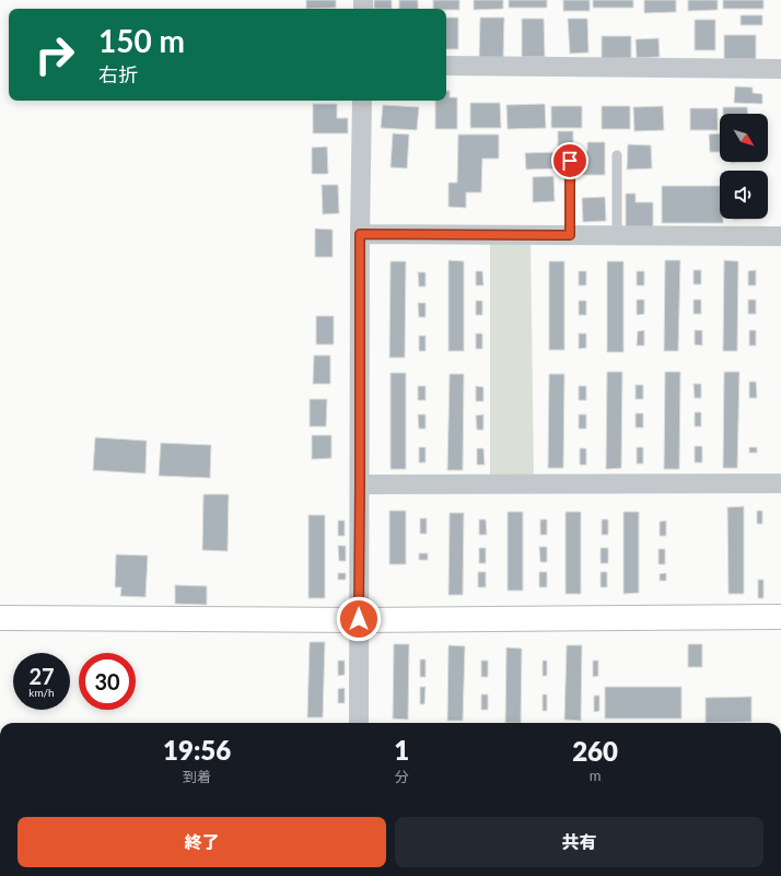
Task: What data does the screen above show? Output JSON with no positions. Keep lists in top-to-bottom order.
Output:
{
  "north": "bottom right",
  "page": {
    "turn": ["150 m", "右折"],
    "speed": "27 km/h",
    "limit": "30",
    "eta": [
      "19:56",
      "到着",
      "1",
      "分",
      "260",
      "m"
    ],
    "buttons": ["終了", "共有"]
  }
}
